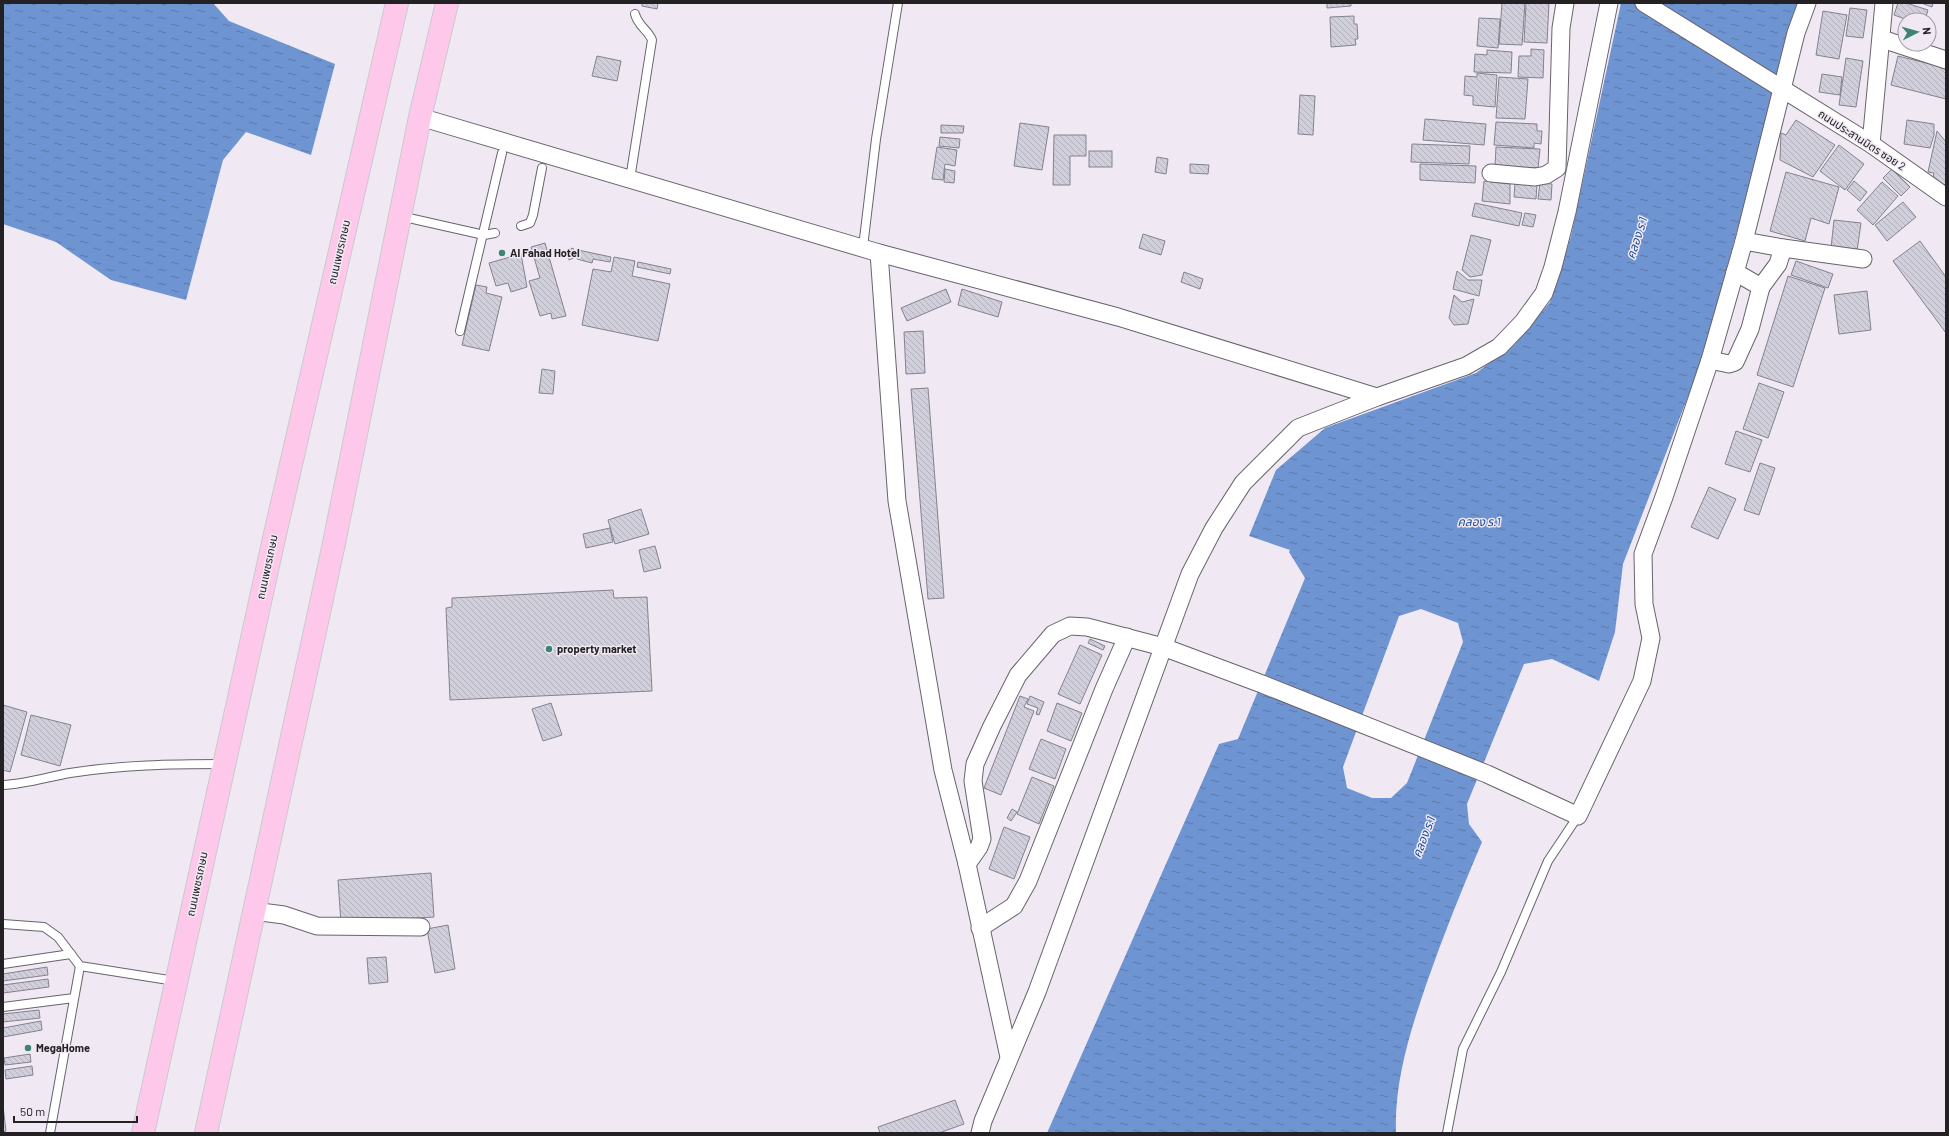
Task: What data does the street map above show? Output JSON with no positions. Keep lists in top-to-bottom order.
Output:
{
  "streets": {
    "highway": ["ถนนเพชรเกษม"],
    "street": ["ถนนประสานมิตร ซอย 2"]
  },
  "water": ["คลอง ร.1"],
  "places": ["Al Fahad Hotel", "property market", "MegaHome"],
  "scale_bar": "50 m",
  "north": "right"
}
